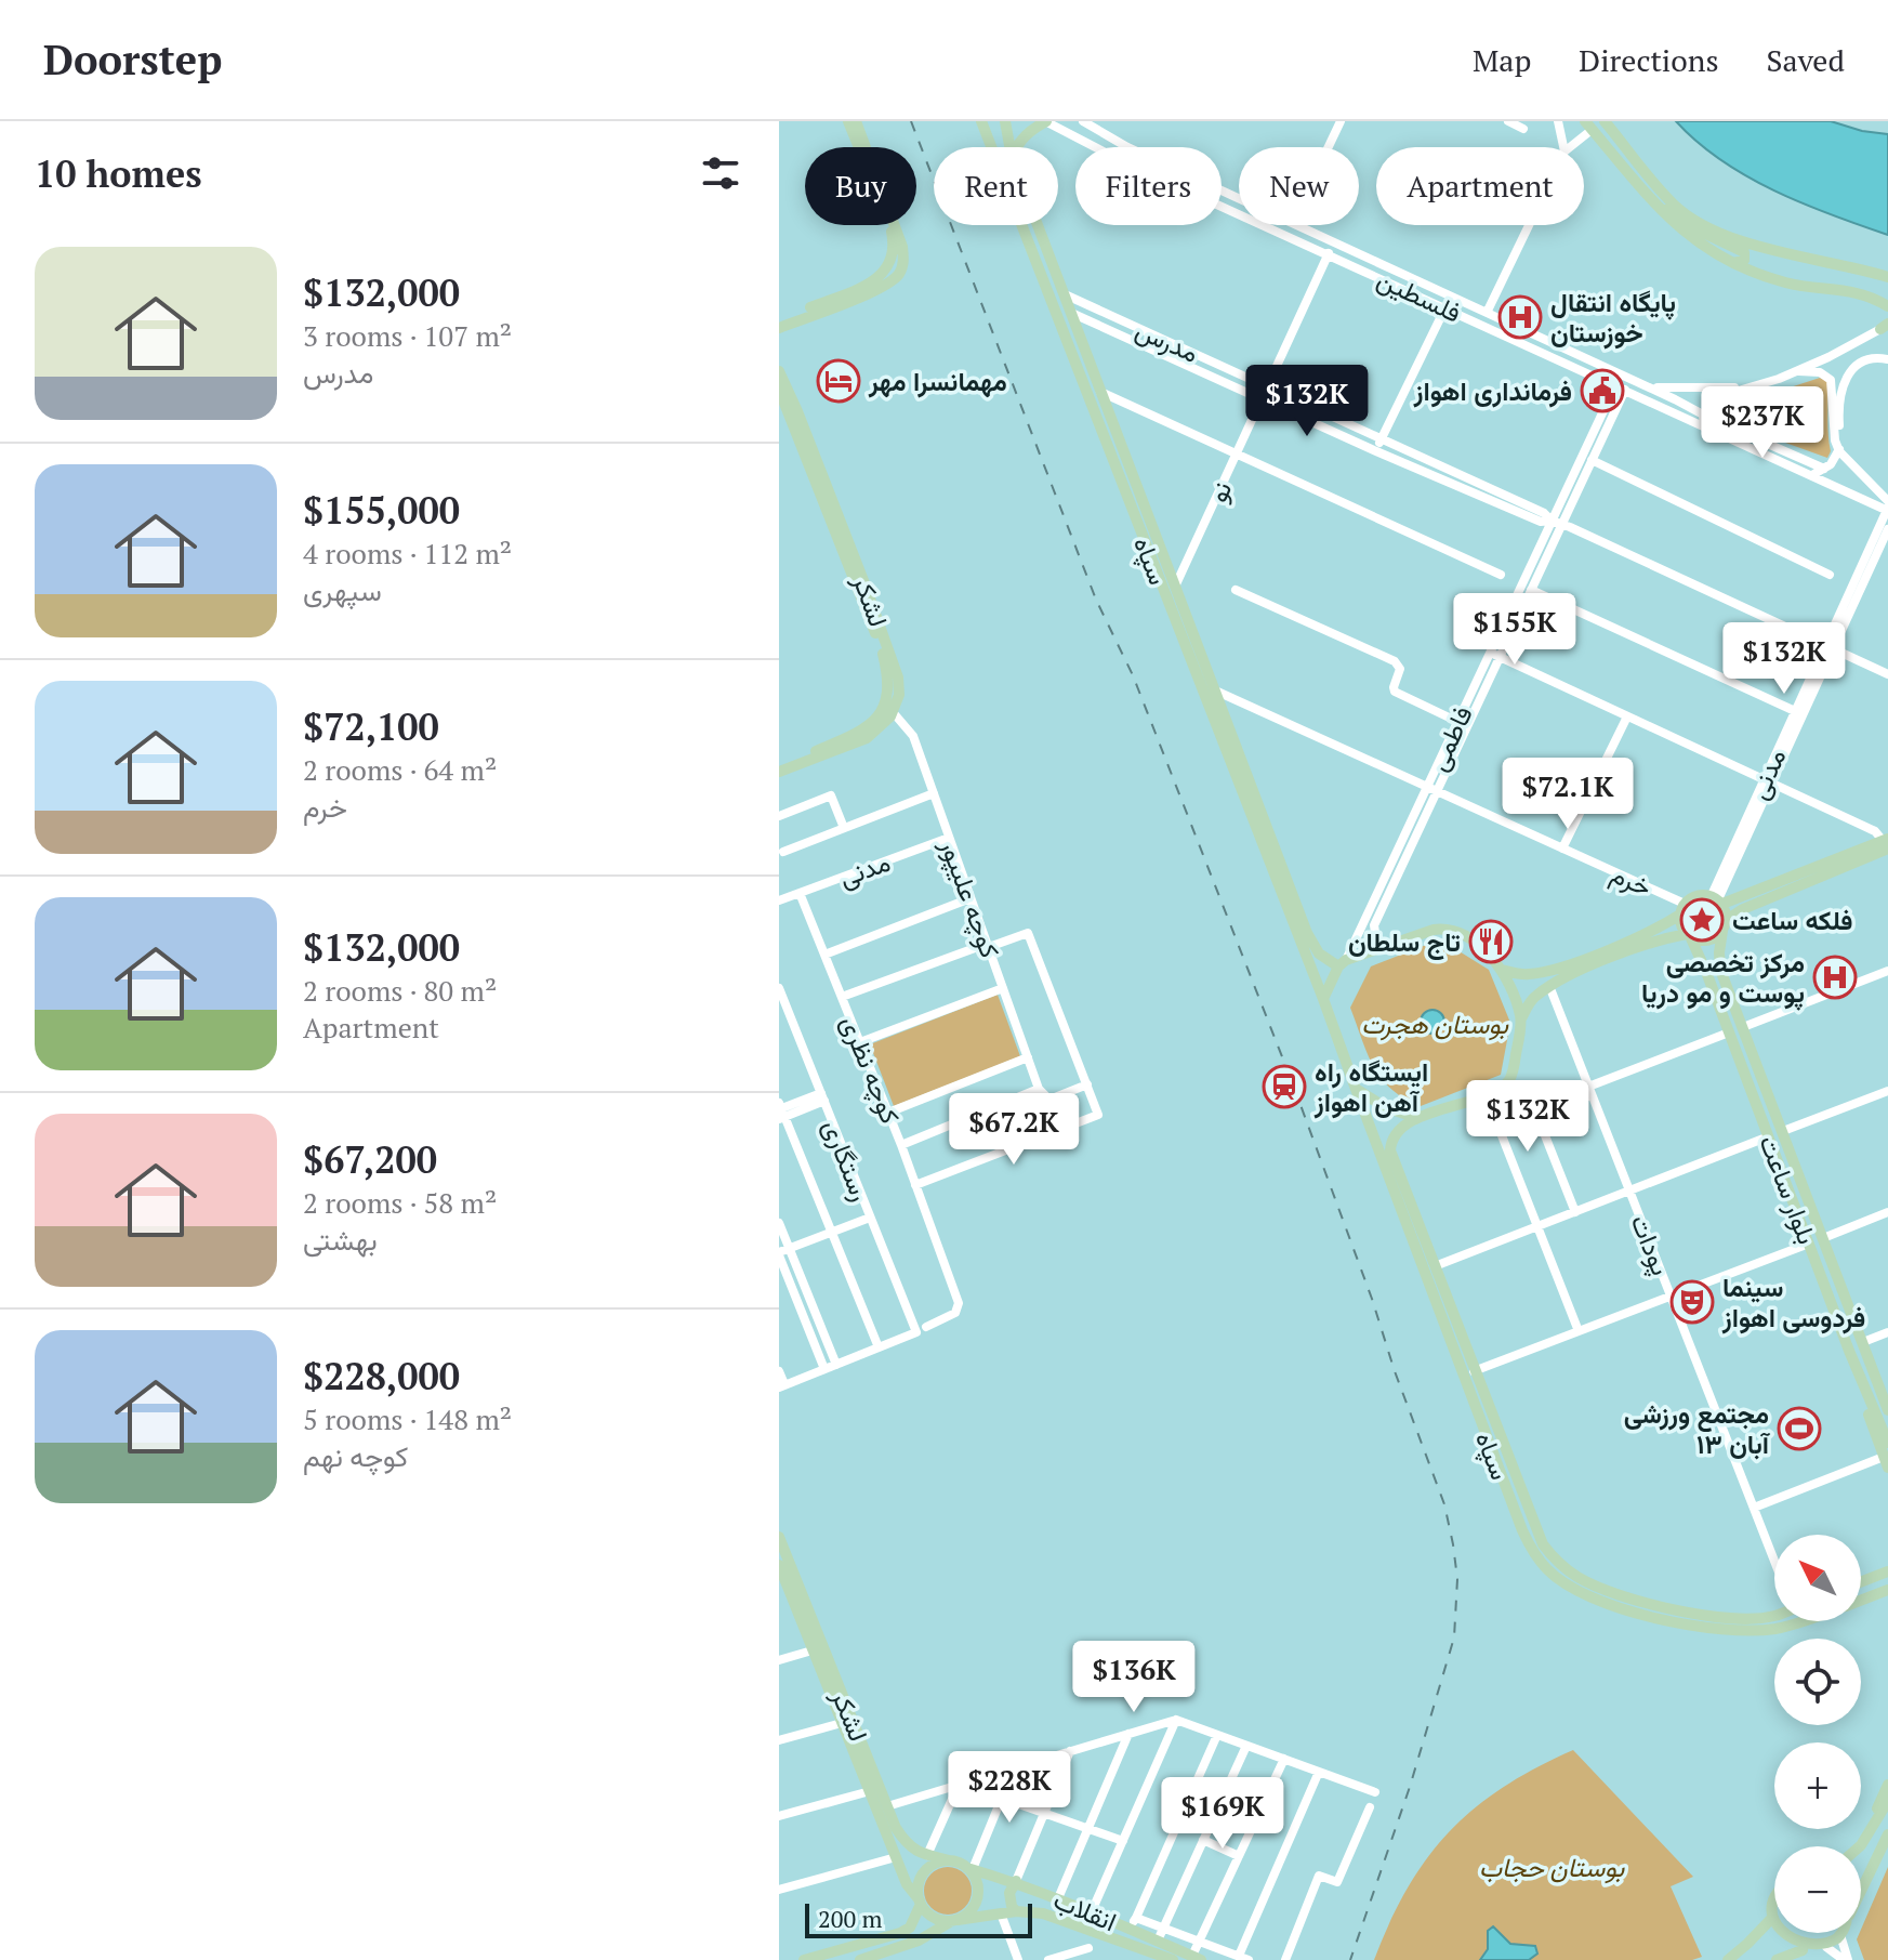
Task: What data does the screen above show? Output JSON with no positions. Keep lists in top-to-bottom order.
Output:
{
  "streets": {
    "main road": [
      "سپاه",
      "لشکر",
      "بلوار ساعت",
      "انقلاب"
    ],
    "street": [
      "فلسطین",
      "مدرس",
      "نو",
      "فاطمی",
      "مدنی",
      "خرم",
      "کوچه علیپور",
      "کوچه نظری",
      "رستگاری",
      "پودات"
    ]
  },
  "crossings": [
    ["فلسطین", "نو"],
    ["فلسطین", "فاطمی"],
    ["فلسطین", "مدنی"],
    ["مدرس", "نو"],
    ["مدرس", "سپاه"],
    ["مدرس", "فاطمی"],
    ["مدرس", "مدنی"],
    ["نو", "سپاه"],
    ["سپاه", "فاطمی"],
    ["سپاه", "خرم"],
    ["لشکر", "کوچه علیپور"],
    ["لشکر", "انقلاب"],
    ["فاطمی", "خرم"],
    ["مدنی", "خرم"],
    ["مدنی", "کوچه علیپور"],
    ["مدنی", "کوچه نظری"],
    ["مدنی", "بلوار ساعت"],
    ["خرم", "بلوار ساعت"]
  ],
  "parks": ["بوستان هجرت", "بوستان حجاب"],
  "places": {
    "hospital": ["پایگاه انتقال خوزستان", "مرکز تخصصی پوست و مو دریا"],
    "hotel": ["مهمانسرا مهر"],
    "public building": ["فرمانداری اهواز"],
    "place": ["فلکه ساعت"],
    "restaurant": ["تاج سلطان"],
    "station": ["ایستگاه راه آهن اهواز"],
    "theatre": ["سینما فردوسی اهواز"],
    "sports": ["مجتمع ورزشی ۱۳ آبان"]
  },
  "scale_bar": "200 m",
  "north": "top left",
  "page": {
    "header": "Doorstep",
    "nav": ["Map", "Directions", "Saved"],
    "heading": "10 homes",
    "chip": [
      "Buy",
      "Rent",
      "Filters",
      "New",
      "Apartment"
    ],
    "list": [
      {
        "name": "$132,000",
        "note": "3 rooms · 107 m² · مدرس"
      },
      {
        "name": "$155,000",
        "note": "4 rooms · 112 m² · سپهری"
      },
      {
        "name": "$72,100",
        "note": "2 rooms · 64 m² · خرم"
      },
      {
        "name": "$132,000",
        "note": "2 rooms · 80 m² · Apartment"
      },
      {
        "name": "$67,200",
        "note": "2 rooms · 58 m² · بهشتی"
      },
      {
        "name": "$228,000",
        "note": "5 rooms · 148 m² · کوچه نهم"
      }
    ],
    "price": [
      "$132K",
      "$237K",
      "$155K",
      "$132K",
      "$72.1K",
      "$132K",
      "$67.2K",
      "$136K",
      "$228K",
      "$169K"
    ],
    "map_buttons": ["+", "−"],
    "scale": "200 m"
  }
}
